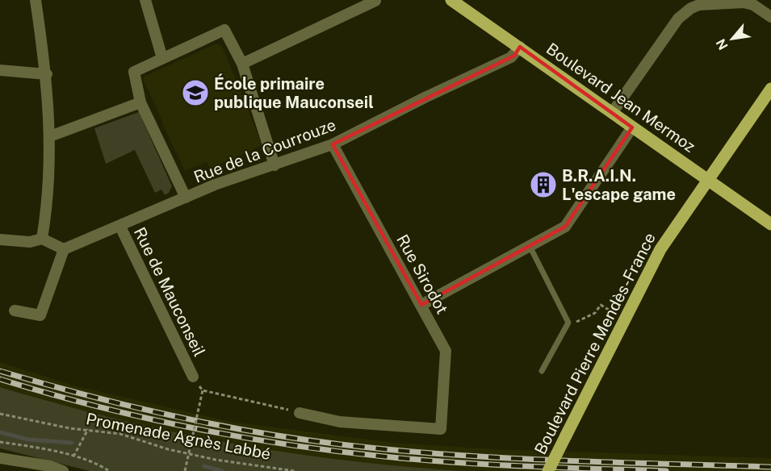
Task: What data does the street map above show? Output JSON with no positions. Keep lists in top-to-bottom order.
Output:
{
  "streets": {
    "main road": ["Boulevard Jean Mermoz", "Boulevard Pierre Mendès-France"],
    "street": ["Rue de la Courrouze", "Rue Sirodot", "Rue de Mauconseil"],
    "path": ["Promenade Agnès Labbé"]
  },
  "crossings": [
    ["Boulevard Jean Mermoz", "Rue de la Courrouze"],
    ["Boulevard Jean Mermoz", "Boulevard Pierre Mendès-France"],
    ["Rue de la Courrouze", "Rue Sirodot"],
    ["Rue de la Courrouze", "Rue de Mauconseil"]
  ],
  "places": {
    "school or university": ["École primaire publique Mauconseil"],
    "building": ["B.R.A.I.N. L'escape game"]
  },
  "north": "bottom left"
}
